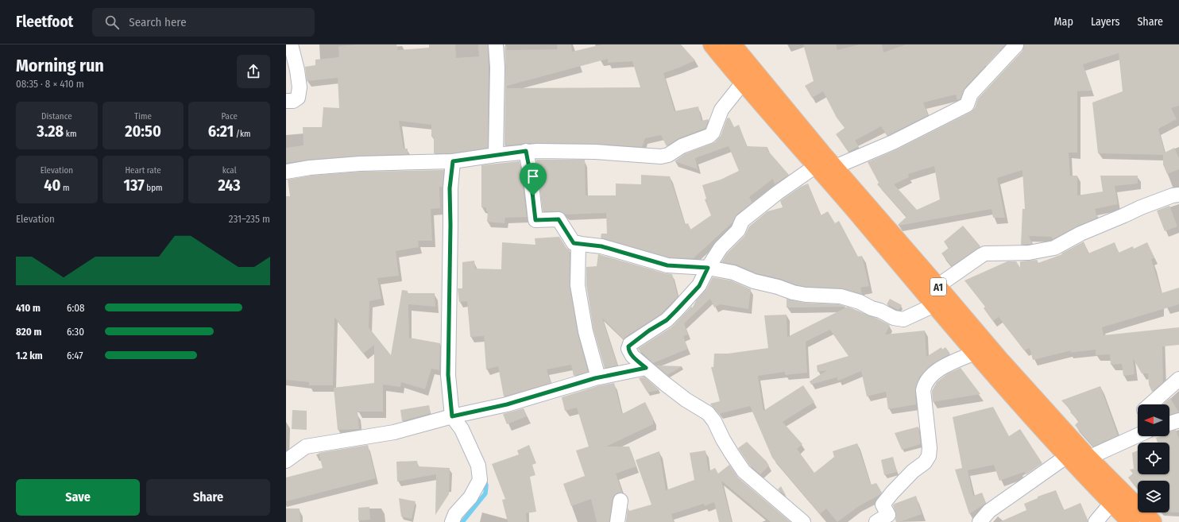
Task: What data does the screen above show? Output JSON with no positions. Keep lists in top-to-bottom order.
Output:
{
  "streets": {
    "highway": ["A1"]
  },
  "north": "left",
  "page": {
    "header": "Fleetfoot",
    "search": "Search here",
    "nav": ["Map", "Layers", "Share"],
    "heading": ["Morning run", "08:35 · 8 × 410 m"],
    "stats": [
      ["Distance", "3.28 km"],
      ["Time", "20:50"],
      ["Pace", "6:21 /km"],
      ["Elevation", "40 m"],
      ["Heart rate", "137 bpm"],
      ["kcal", "243"]
    ],
    "chart": ["Elevation", "231–235 m"],
    "list": [
      {
        "name": "410 m",
        "note": "6:08"
      },
      {
        "name": "820 m",
        "note": "6:30"
      },
      {
        "name": "1.2 km",
        "note": "6:47"
      }
    ],
    "buttons": ["Save", "Share"]
  }
}
